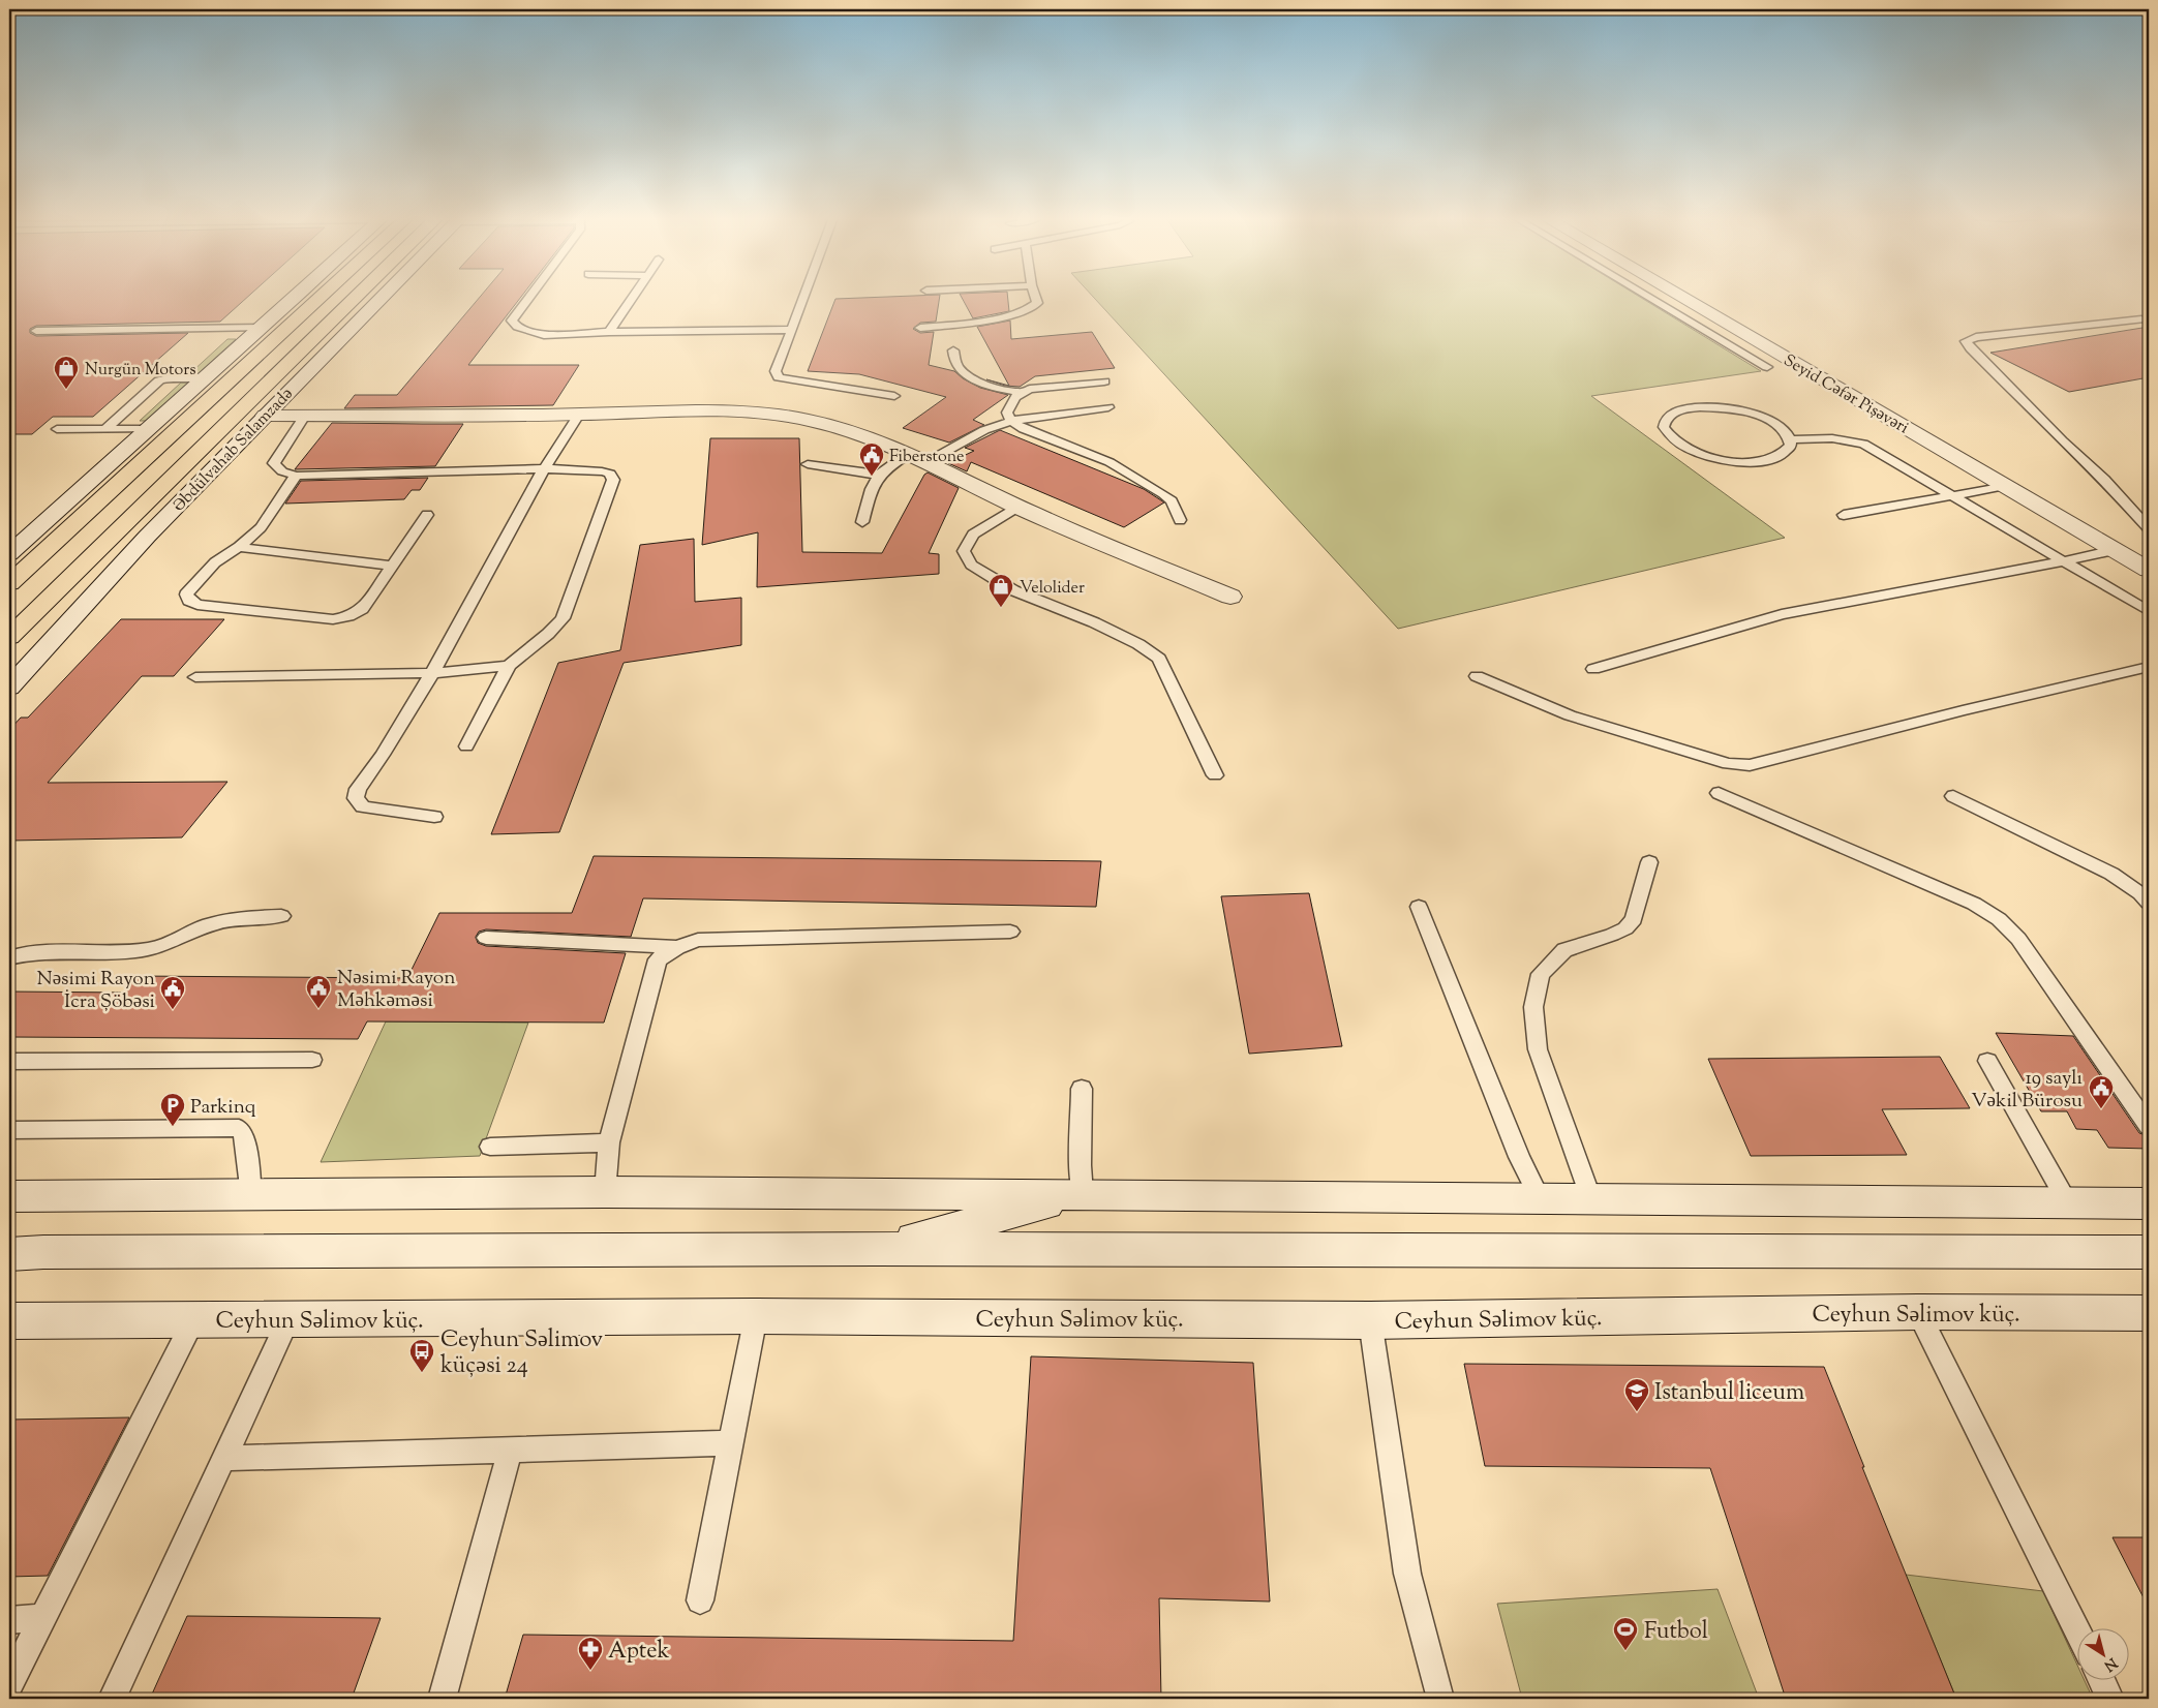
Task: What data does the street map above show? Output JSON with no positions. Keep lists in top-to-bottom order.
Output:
{
  "streets": {
    "main road": ["Seyid Cəfər Pişəvəri", "Əbdülvahab Salamzadə", "Ceyhun Səlimov küç."]
  },
  "places": {
    "shop": ["Nurgün Motors", "Velolider"],
    "public building": [
      "Fiberstone",
      "Nəsimi Rayon Məhkəməsi",
      "Nəsimi Rayon İcra Şöbəsi",
      "19 saylı Vəkil Bürosu"
    ],
    "parking": ["Parkinq"],
    "bus stop": ["Ceyhun Səlimov küçəsi 24"],
    "school or university": ["Istanbul liceum"],
    "sports": ["Futbol"],
    "pharmacy": ["Aptek"]
  },
  "north": "bottom right"
}
